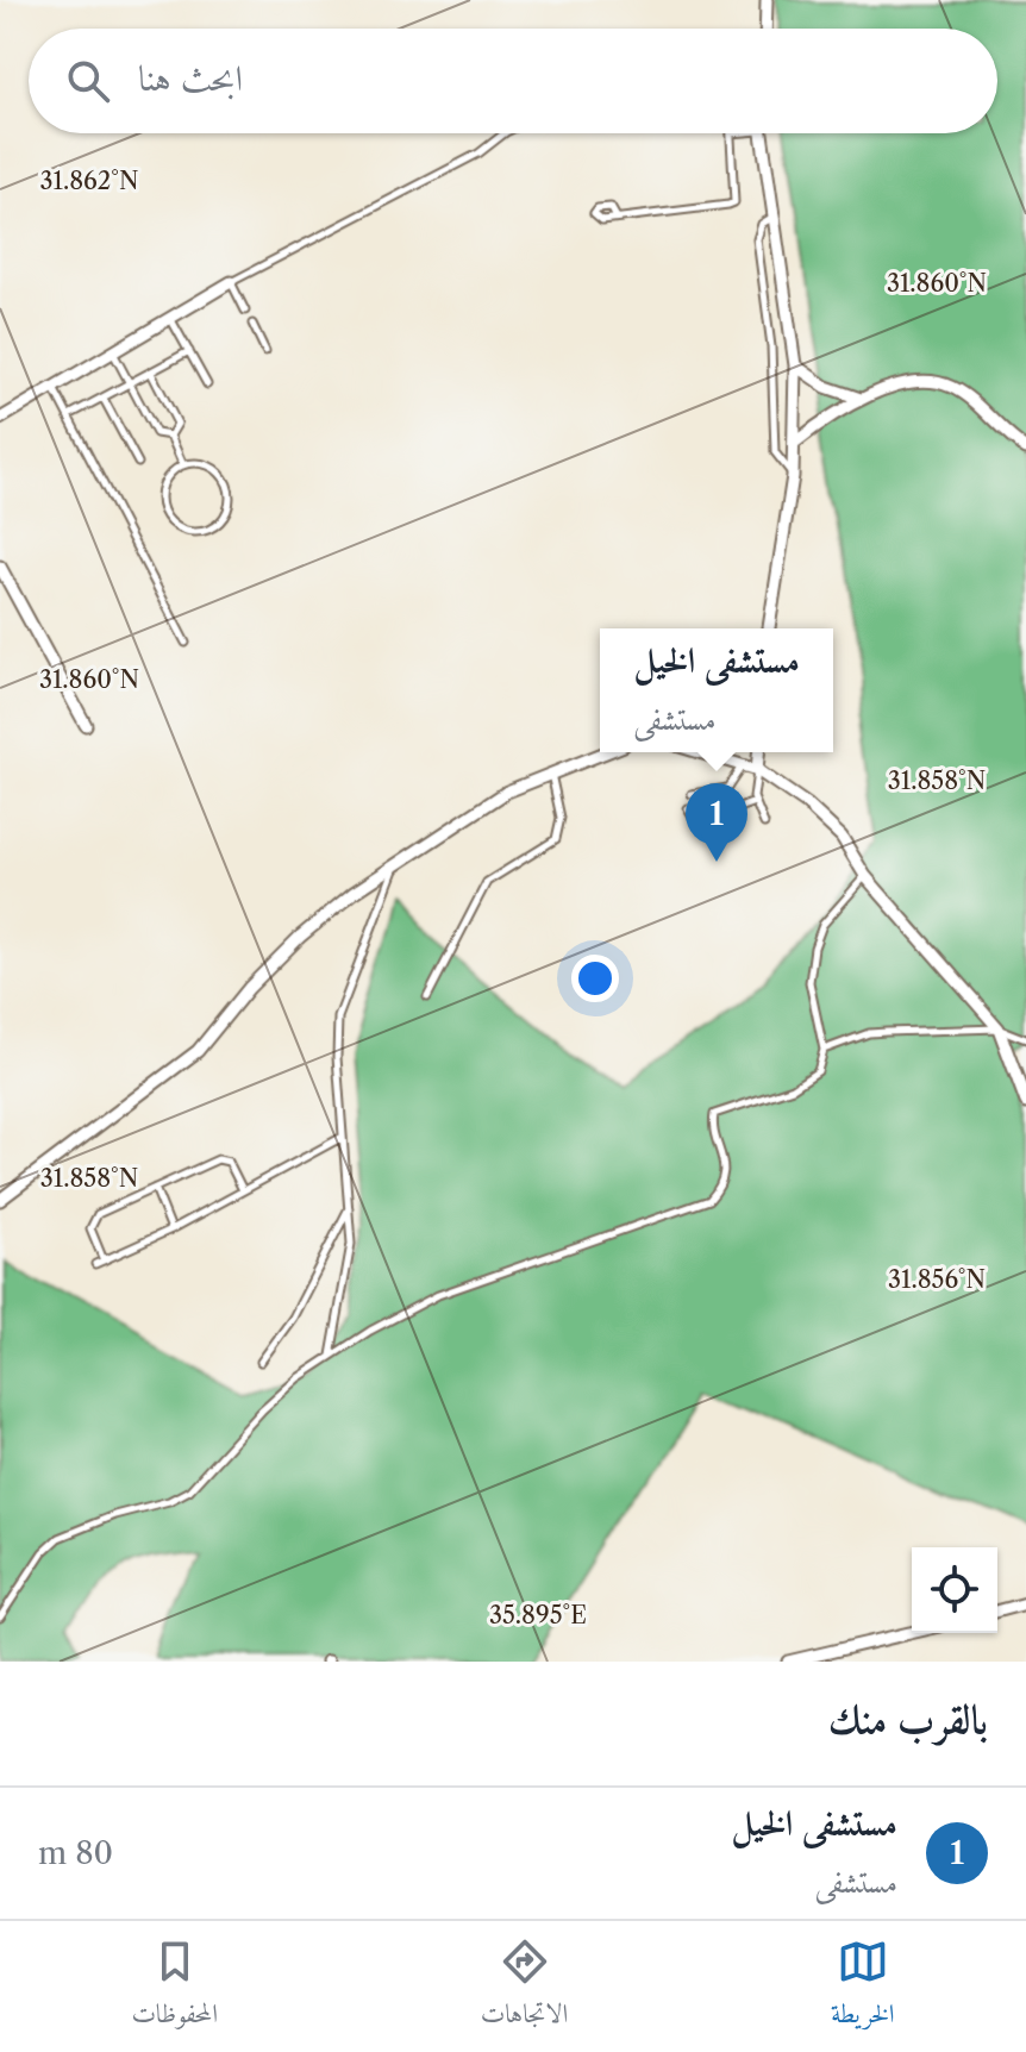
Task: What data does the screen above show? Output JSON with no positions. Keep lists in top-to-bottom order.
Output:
{
  "page": {
    "search": "ابحث هنا",
    "popup": ["مستشفى الخيل", "مستشفى"],
    "pins": "1",
    "heading": "بالقرب منك",
    "list": [
      {
        "mark": "1",
        "name": "مستشفى الخيل",
        "note": "مستشفى",
        "value": "80 m"
      }
    ],
    "nav": ["الخريطة", "الاتجاهات", "المحفوظات"]
  },
  "coordinates": [
    "31.862°N",
    "31.860°N",
    "31.858°N",
    "31.856°N",
    "35.895°E"
  ]
}
